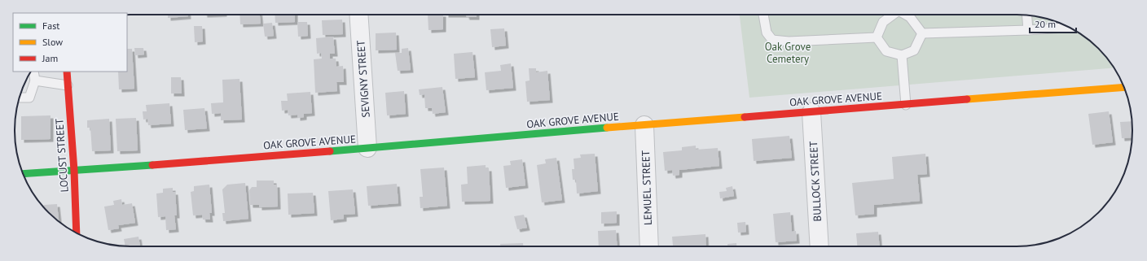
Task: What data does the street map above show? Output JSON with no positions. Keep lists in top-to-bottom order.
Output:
{
  "streets": {
    "street": [
      "SEVIGNY STREET",
      "OAK GROVE AVENUE",
      "LOCUST STREET",
      "BULLOCK STREET",
      "LEMUEL STREET"
    ]
  },
  "crossings": [
    ["SEVIGNY STREET", "OAK GROVE AVENUE"],
    ["OAK GROVE AVENUE", "LOCUST STREET"],
    ["OAK GROVE AVENUE", "BULLOCK STREET"],
    ["OAK GROVE AVENUE", "LEMUEL STREET"]
  ],
  "parks": ["Oak Grove Cemetery"],
  "legend": ["Fast", "Slow", "Jam"],
  "scale_bar": "20 m"
}
